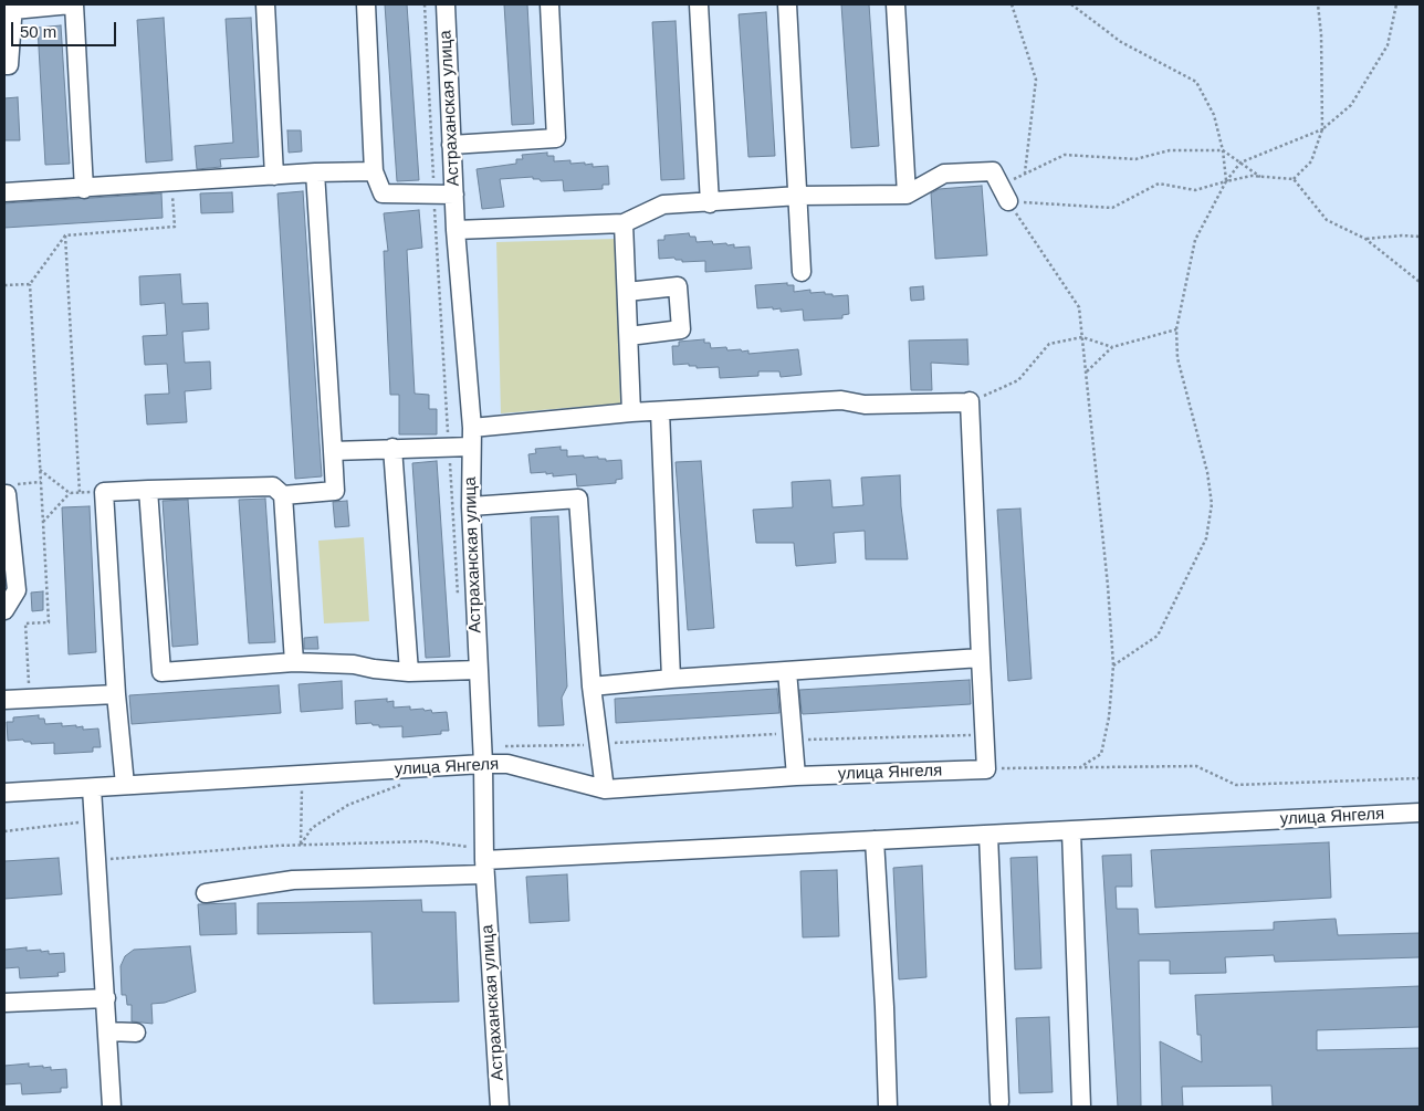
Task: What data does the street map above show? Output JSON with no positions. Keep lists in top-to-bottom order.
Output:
{
  "streets": {
    "street": ["Астраханская улица", "улица Янгеля"]
  },
  "crossings": [
    ["Астраханская улица", "улица Янгеля"]
  ],
  "scale_bar": "50 m"
}
